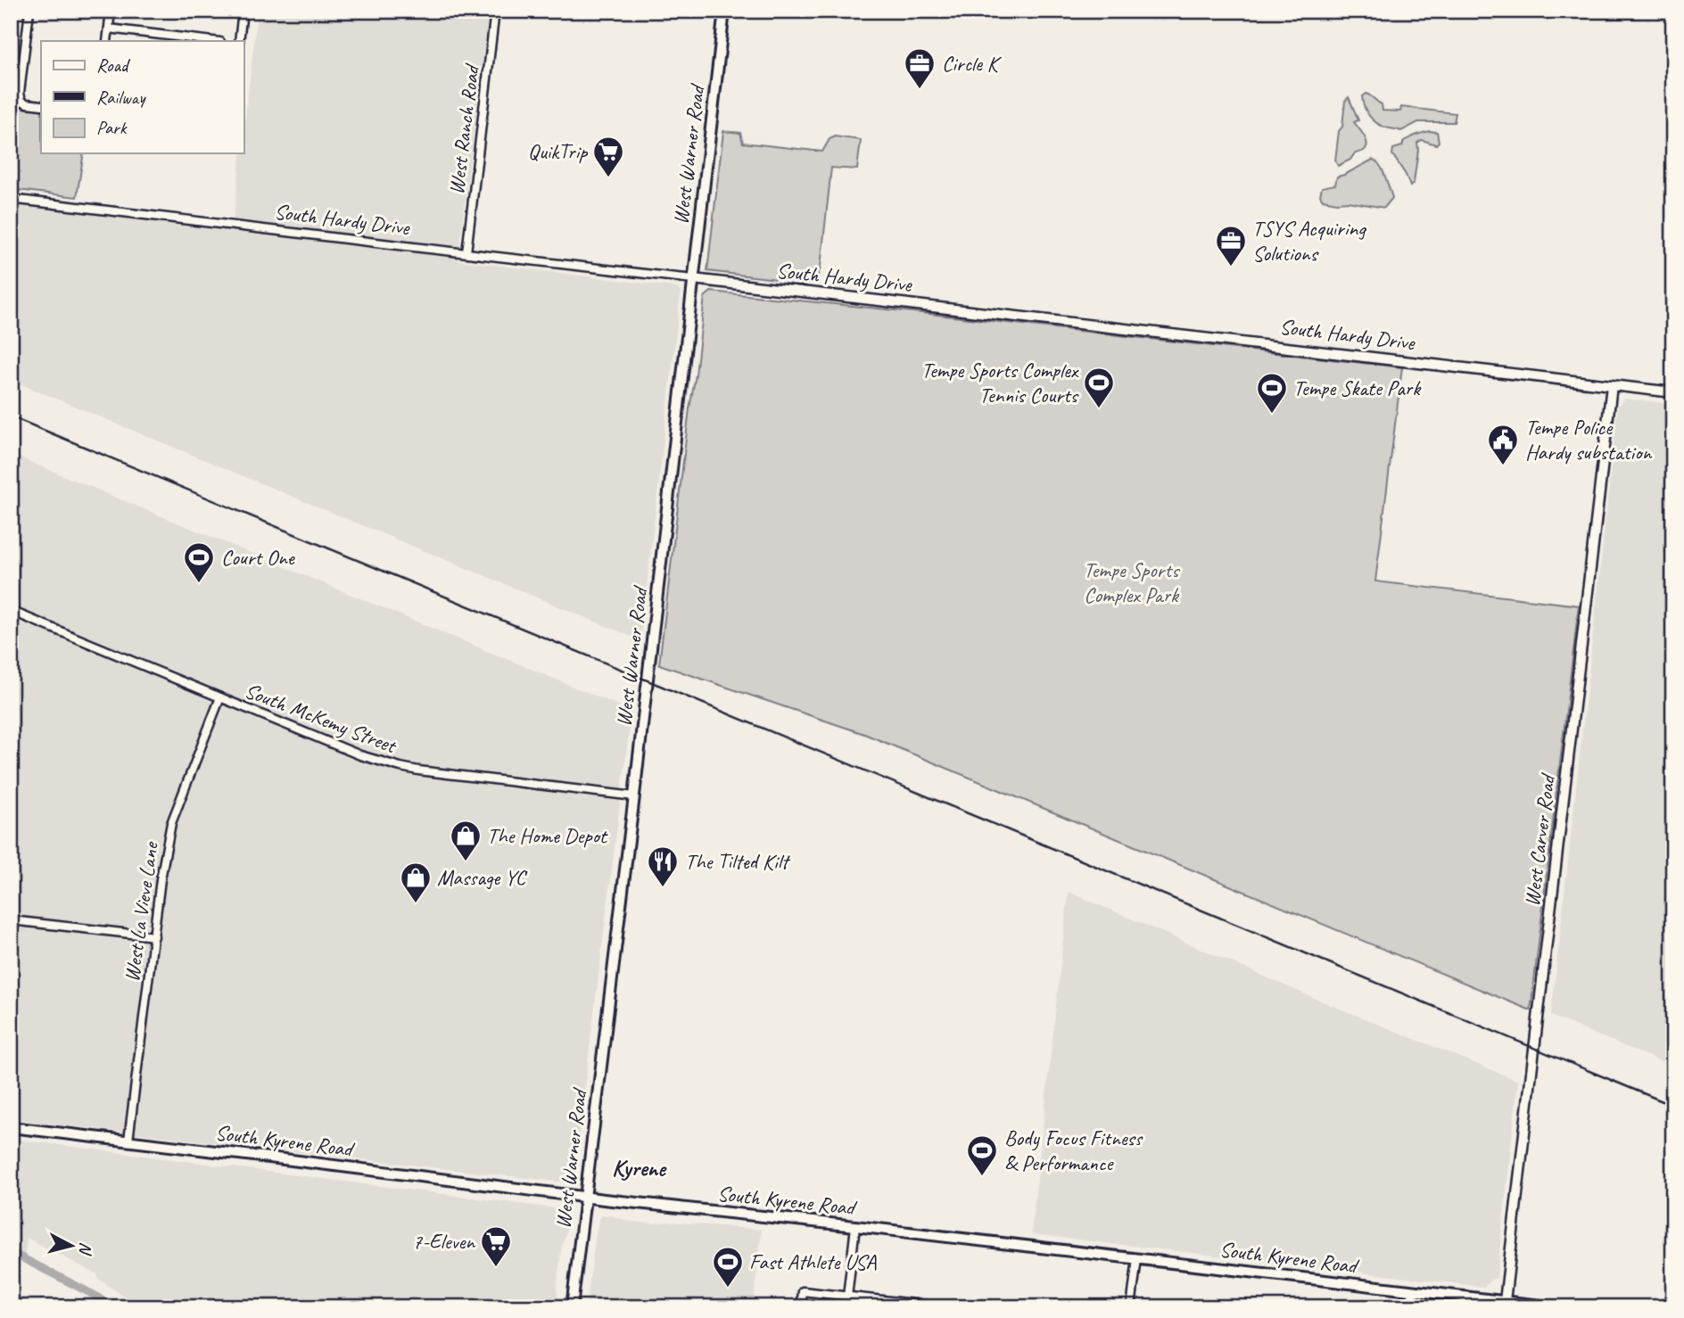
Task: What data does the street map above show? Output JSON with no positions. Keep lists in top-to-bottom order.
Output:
{
  "streets": {
    "main road": ["West Warner Road", "South Kyrene Road"],
    "street": [
      "West Ranch Road",
      "South Hardy Drive",
      "South McKemy Street",
      "West Carver Road",
      "West La Vieve Lane"
    ]
  },
  "crossings": [
    ["West Ranch Road", "South Hardy Drive"],
    ["West Warner Road", "South Hardy Drive"],
    ["West Warner Road", "South McKemy Street"],
    ["West Warner Road", "South Kyrene Road"],
    ["South Hardy Drive", "West Carver Road"],
    ["South McKemy Street", "West La Vieve Lane"],
    ["West Carver Road", "South Kyrene Road"],
    ["West La Vieve Lane", "South Kyrene Road"]
  ],
  "districts": ["Kyrene"],
  "parks": ["Tempe Sports Complex Park"],
  "places": {
    "office": ["Circle K", "TSYS Acquiring Solutions"],
    "supermarket": ["QuikTrip", "7-Eleven"],
    "sports": [
      "Tempe Sports Complex Tennis Courts",
      "Tempe Skate Park",
      "Court One",
      "Body Focus Fitness & Performance",
      "Fast Athlete USA"
    ],
    "public building": ["Tempe Police Hardy substation"],
    "shop": ["The Home Depot", "Massage YC"],
    "restaurant": ["The Tilted Kilt"]
  },
  "legend": ["Road", "Railway", "Park"],
  "north": "right"
}
